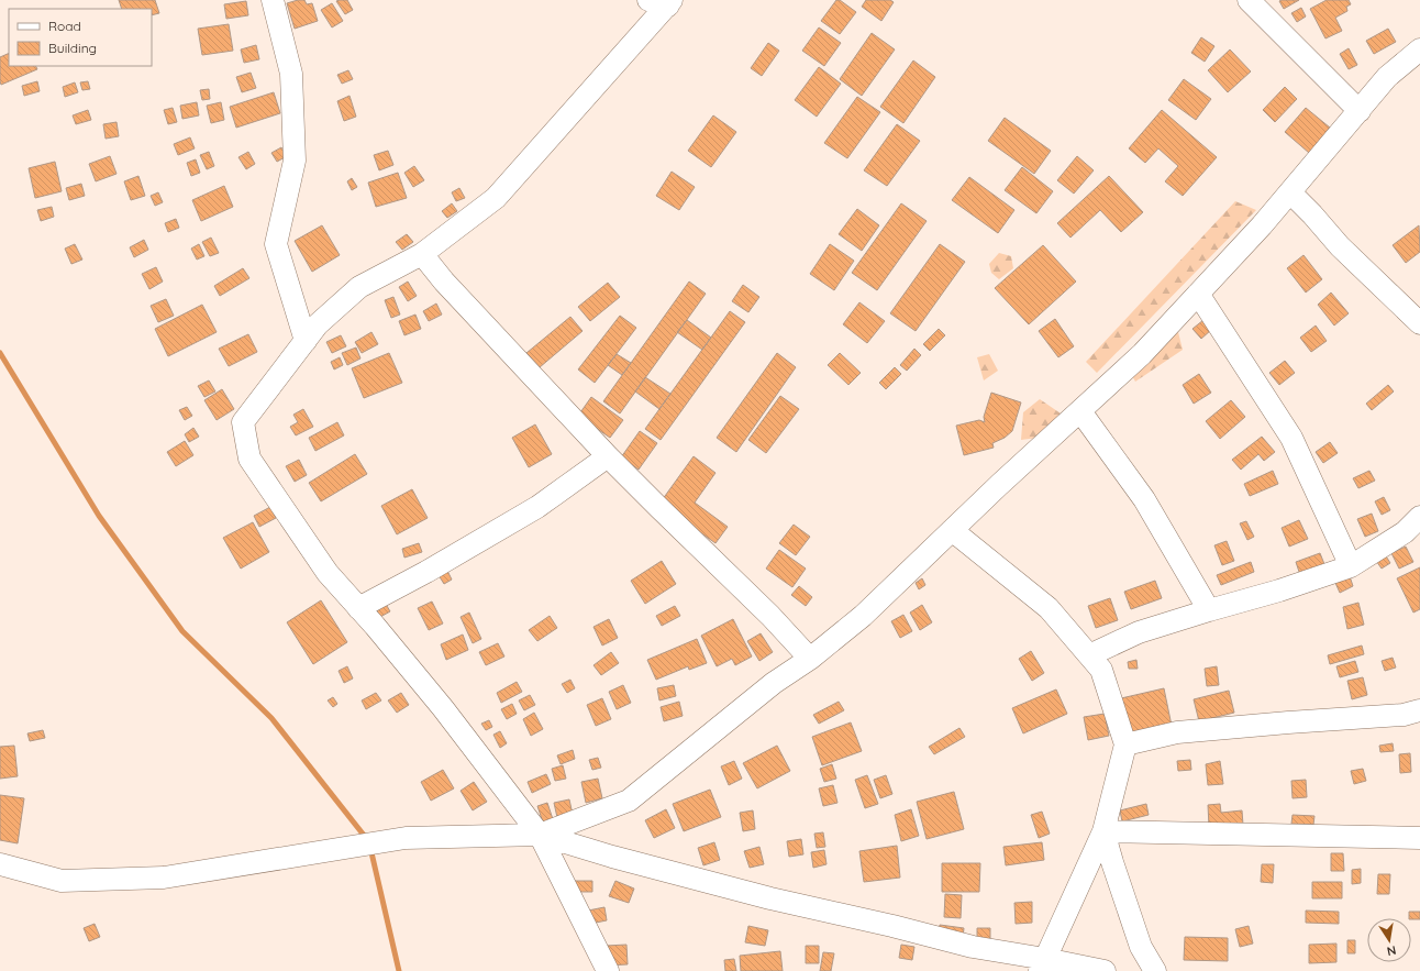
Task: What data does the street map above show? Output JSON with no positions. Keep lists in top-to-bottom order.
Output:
{
  "legend": ["Road", "Building"],
  "north": "bottom"
}
